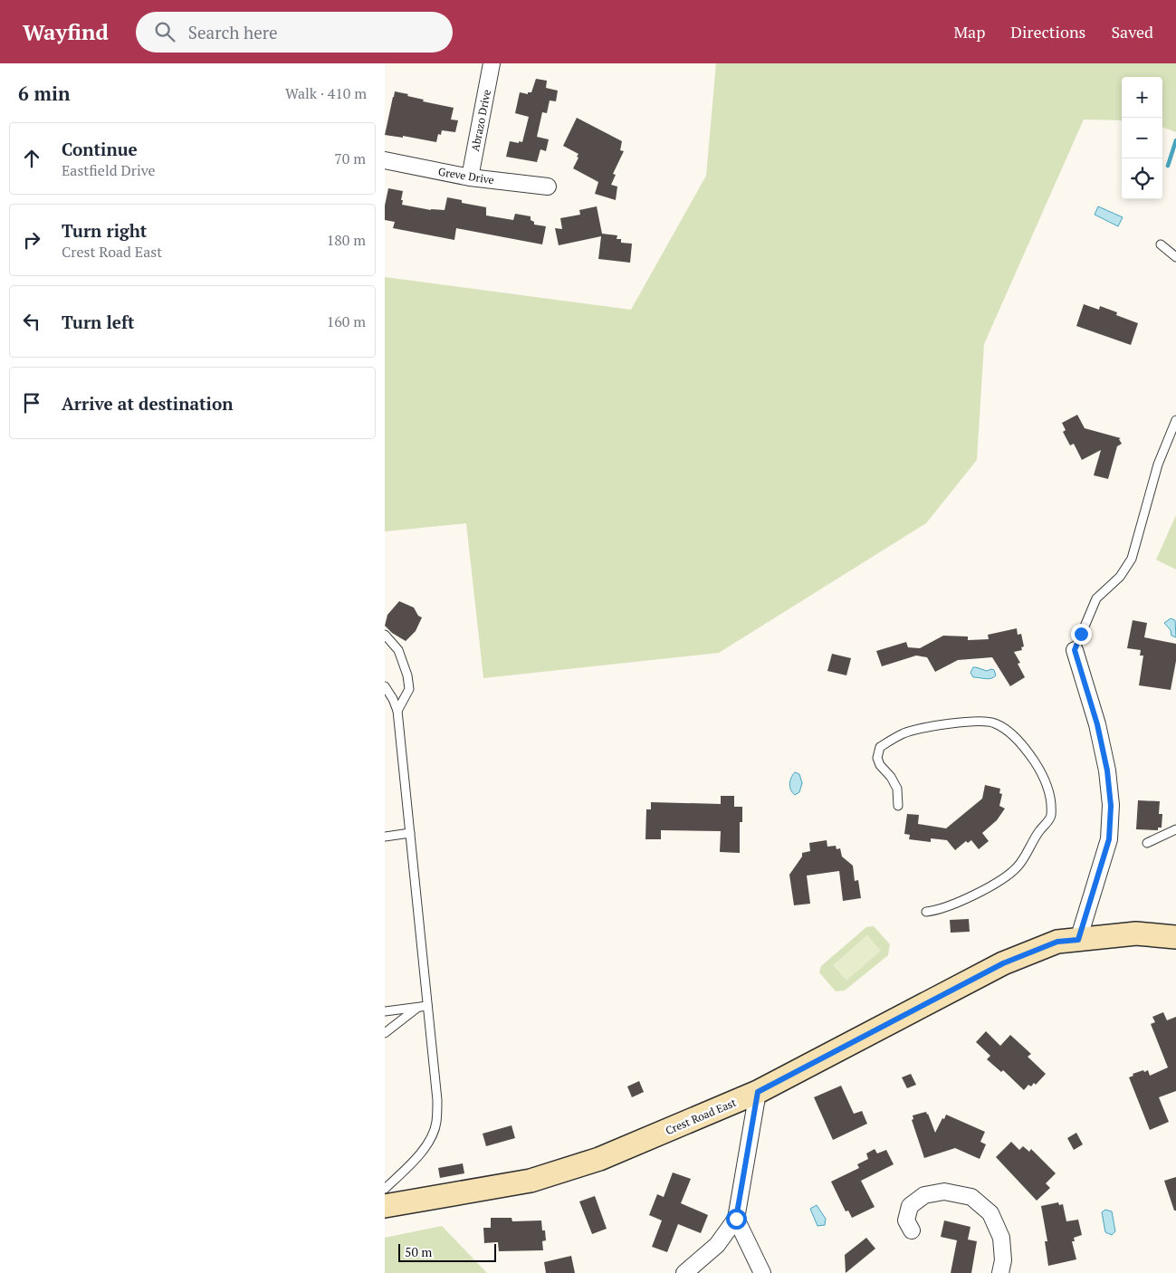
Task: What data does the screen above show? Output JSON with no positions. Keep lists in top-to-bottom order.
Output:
{
  "streets": {
    "street": ["Abrazo Drive", "Greve Drive", "Crest Road East"]
  },
  "crossings": [
    ["Abrazo Drive", "Greve Drive"]
  ],
  "scale_bar": "50 m",
  "page": {
    "header": "Wayfind",
    "search": "Search here",
    "nav": ["Map", "Directions", "Saved"],
    "heading": ["6 min", "Walk · 410 m"],
    "map_buttons": ["+", "−"],
    "list": [
      ["Continue", "Eastfield Drive", "70 m"],
      ["Turn right", "Crest Road East", "180 m"],
      ["Turn left", "160 m"],
      "Arrive at destination"
    ],
    "scale": "50 m"
  }
}
